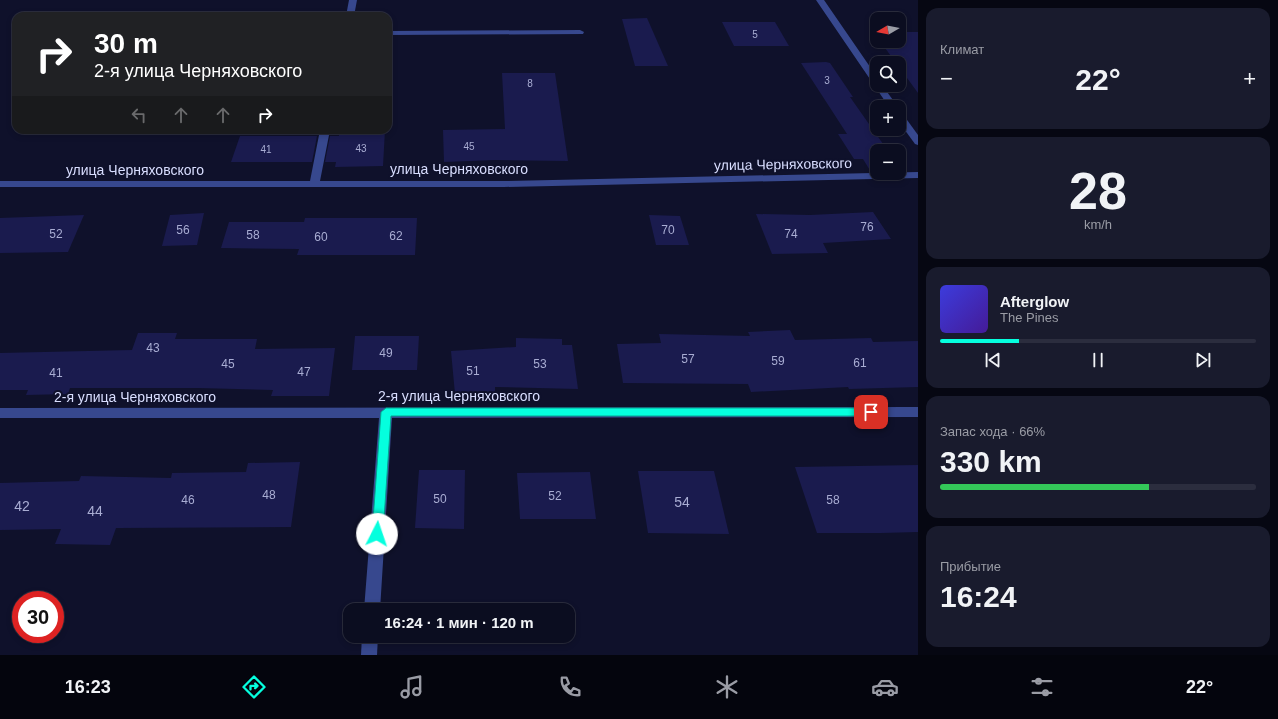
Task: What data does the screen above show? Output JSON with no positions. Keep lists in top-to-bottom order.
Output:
{
  "streets": {
    "street": ["улица Черняховского", "2-я улица Черняховского"]
  },
  "house_numbers": [
    "5",
    "3",
    "8",
    "45",
    "43",
    "41",
    "76",
    "56",
    "70",
    "52",
    "74",
    "58",
    "62",
    "60",
    "43",
    "49",
    "57",
    "59",
    "61",
    "45",
    "53",
    "51",
    "47",
    "41",
    "48",
    "52",
    "50",
    "46",
    "58",
    "54",
    "42",
    "44"
  ],
  "north": "left",
  "page": {
    "tile": [
      "Климат",
      ["28", "km/h"],
      ["Запас хода · 66%", "330 km"],
      ["Прибытие", "16:24"]
    ],
    "map_buttons": ["+", "−"],
    "turn": ["30 m", "2-я улица Черняховского"],
    "heat": ["−", "22°", "+"],
    "song": ["Afterglow", "The Pines"],
    "limit": "30",
    "trip": "16:24 · 1 мин · 120 m",
    "tabs": ["16:23", "22°"]
  }
}
